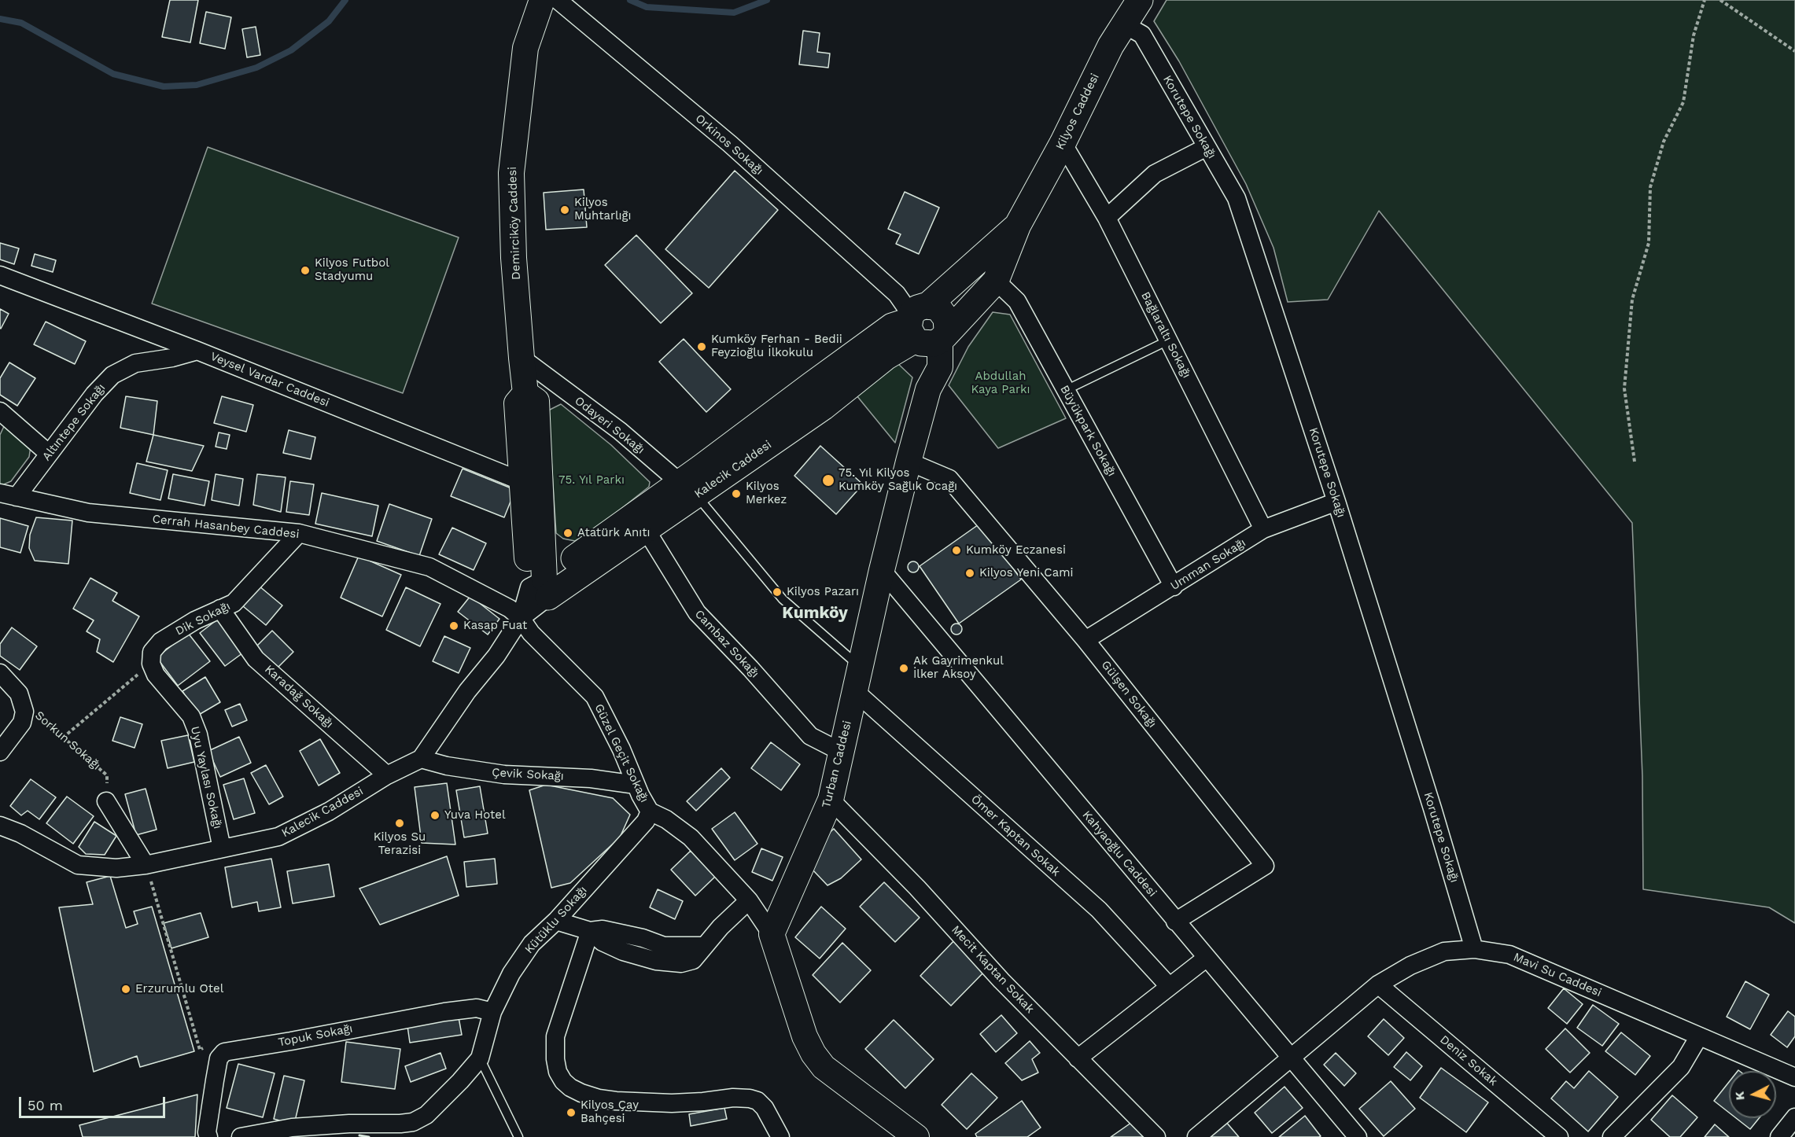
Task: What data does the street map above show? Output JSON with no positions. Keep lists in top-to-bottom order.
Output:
{
  "streets": {
    "main road": [
      "Kilyos Caddesi",
      "Demirciköy Caddesi",
      "Kalecik Caddesi",
      "Turban Caddesi"
    ],
    "street": [
      "Korutepe Sokağı",
      "Orkinos Sokağı",
      "Bağlaraltı Sokağı",
      "Veysel Vardar Caddesi",
      "Altıntepe Sokağı",
      "Odayeri Sokağı",
      "Büyükpark Sokağı",
      "Cerrah Hasanbey Caddesi",
      "Umman Sokağı",
      "Dik Sokağı",
      "Cambaz Sokağı",
      "Gülşen Sokağı",
      "Karadağ Sokağı",
      "Güzel Geçit Sokağı",
      "Çevik Sokağı",
      "Uyu Yaylası Sokağı",
      "Ömer Kaptan Sokak",
      "Kahyaoğlu Caddesi",
      "Kütüklu Sokağı",
      "Mecit Kaptan Sokak",
      "Mavi Su Caddesi",
      "Topuk Sokağı",
      "Deniz Sokak"
    ],
    "path": ["Sorkun Sokağı"]
  },
  "crossings": [
    ["Kilyos Caddesi", "Korutepe Sokağı"],
    ["Kilyos Caddesi", "Bağlaraltı Sokağı"],
    ["Korutepe Sokağı", "Umman Sokağı"],
    ["Korutepe Sokağı", "Mavi Su Caddesi"],
    ["Orkinos Sokağı", "Kalecik Caddesi"],
    ["Orkinos Sokağı", "Turban Caddesi"],
    ["Demirciköy Caddesi", "Veysel Vardar Caddesi"],
    ["Demirciköy Caddesi", "Odayeri Sokağı"],
    ["Demirciköy Caddesi", "Kalecik Caddesi"],
    ["Bağlaraltı Sokağı", "Umman Sokağı"],
    ["Veysel Vardar Caddesi", "Altıntepe Sokağı"],
    ["Altıntepe Sokağı", "Cerrah Hasanbey Caddesi"],
    ["Odayeri Sokağı", "Kalecik Caddesi"],
    ["Büyükpark Sokağı", "Umman Sokağı"],
    ["Kalecik Caddesi", "Cerrah Hasanbey Caddesi"],
    ["Kalecik Caddesi", "Cambaz Sokağı"],
    ["Kalecik Caddesi", "Karadağ Sokağı"],
    ["Kalecik Caddesi", "Güzel Geçit Sokağı"],
    ["Kalecik Caddesi", "Turban Caddesi"],
    ["Kalecik Caddesi", "Çevik Sokağı"],
    ["Kalecik Caddesi", "Uyu Yaylası Sokağı"],
    ["Cerrah Hasanbey Caddesi", "Dik Sokağı"],
    ["Cerrah Hasanbey Caddesi", "Güzel Geçit Sokağı"],
    ["Umman Sokağı", "Gülşen Sokağı"],
    ["Dik Sokağı", "Karadağ Sokağı"],
    ["Dik Sokağı", "Uyu Yaylası Sokağı"],
    ["Cambaz Sokağı", "Turban Caddesi"],
    ["Gülşen Sokağı", "Turban Caddesi"],
    ["Gülşen Sokağı", "Kahyaoğlu Caddesi"],
    ["Güzel Geçit Sokağı", "Turban Caddesi"],
    ["Güzel Geçit Sokağı", "Çevik Sokağı"],
    ["Güzel Geçit Sokağı", "Kütüklu Sokağı"],
    ["Turban Caddesi", "Ömer Kaptan Sokak"],
    ["Turban Caddesi", "Kahyaoğlu Caddesi"],
    ["Turban Caddesi", "Mecit Kaptan Sokak"],
    ["Kahyaoğlu Caddesi", "Mavi Su Caddesi"],
    ["Kütüklu Sokağı", "Topuk Sokağı"],
    ["Mavi Su Caddesi", "Deniz Sokak"]
  ],
  "districts": ["Kumköy"],
  "parks": ["Abdullah Kaya Parkı", "75. Yıl Parkı"],
  "places": [
    "Kilyos Muhtarlığı",
    "Kilyos Futbol Stadyumu",
    "Kumköy Ferhan - Bedii Feyzioğlu İlkokulu",
    "75. Yıl Kilyos Kumköy Sağlık Ocağı",
    "Kilyos Merkez",
    "Atatürk Anıtı",
    "Kumköy Eczanesi",
    "Kilyos Yeni Cami",
    "Kilyos Pazarı",
    "Kasap Fuat",
    "Ak Gayrimenkul İlker Aksoy",
    "Yuva Hotel",
    "Kilyos Su Terazisi",
    "Erzurumlu Otel",
    "Kilyos Çay Bahçesi"
  ],
  "scale_bar": "50 m",
  "north": "left"
}
